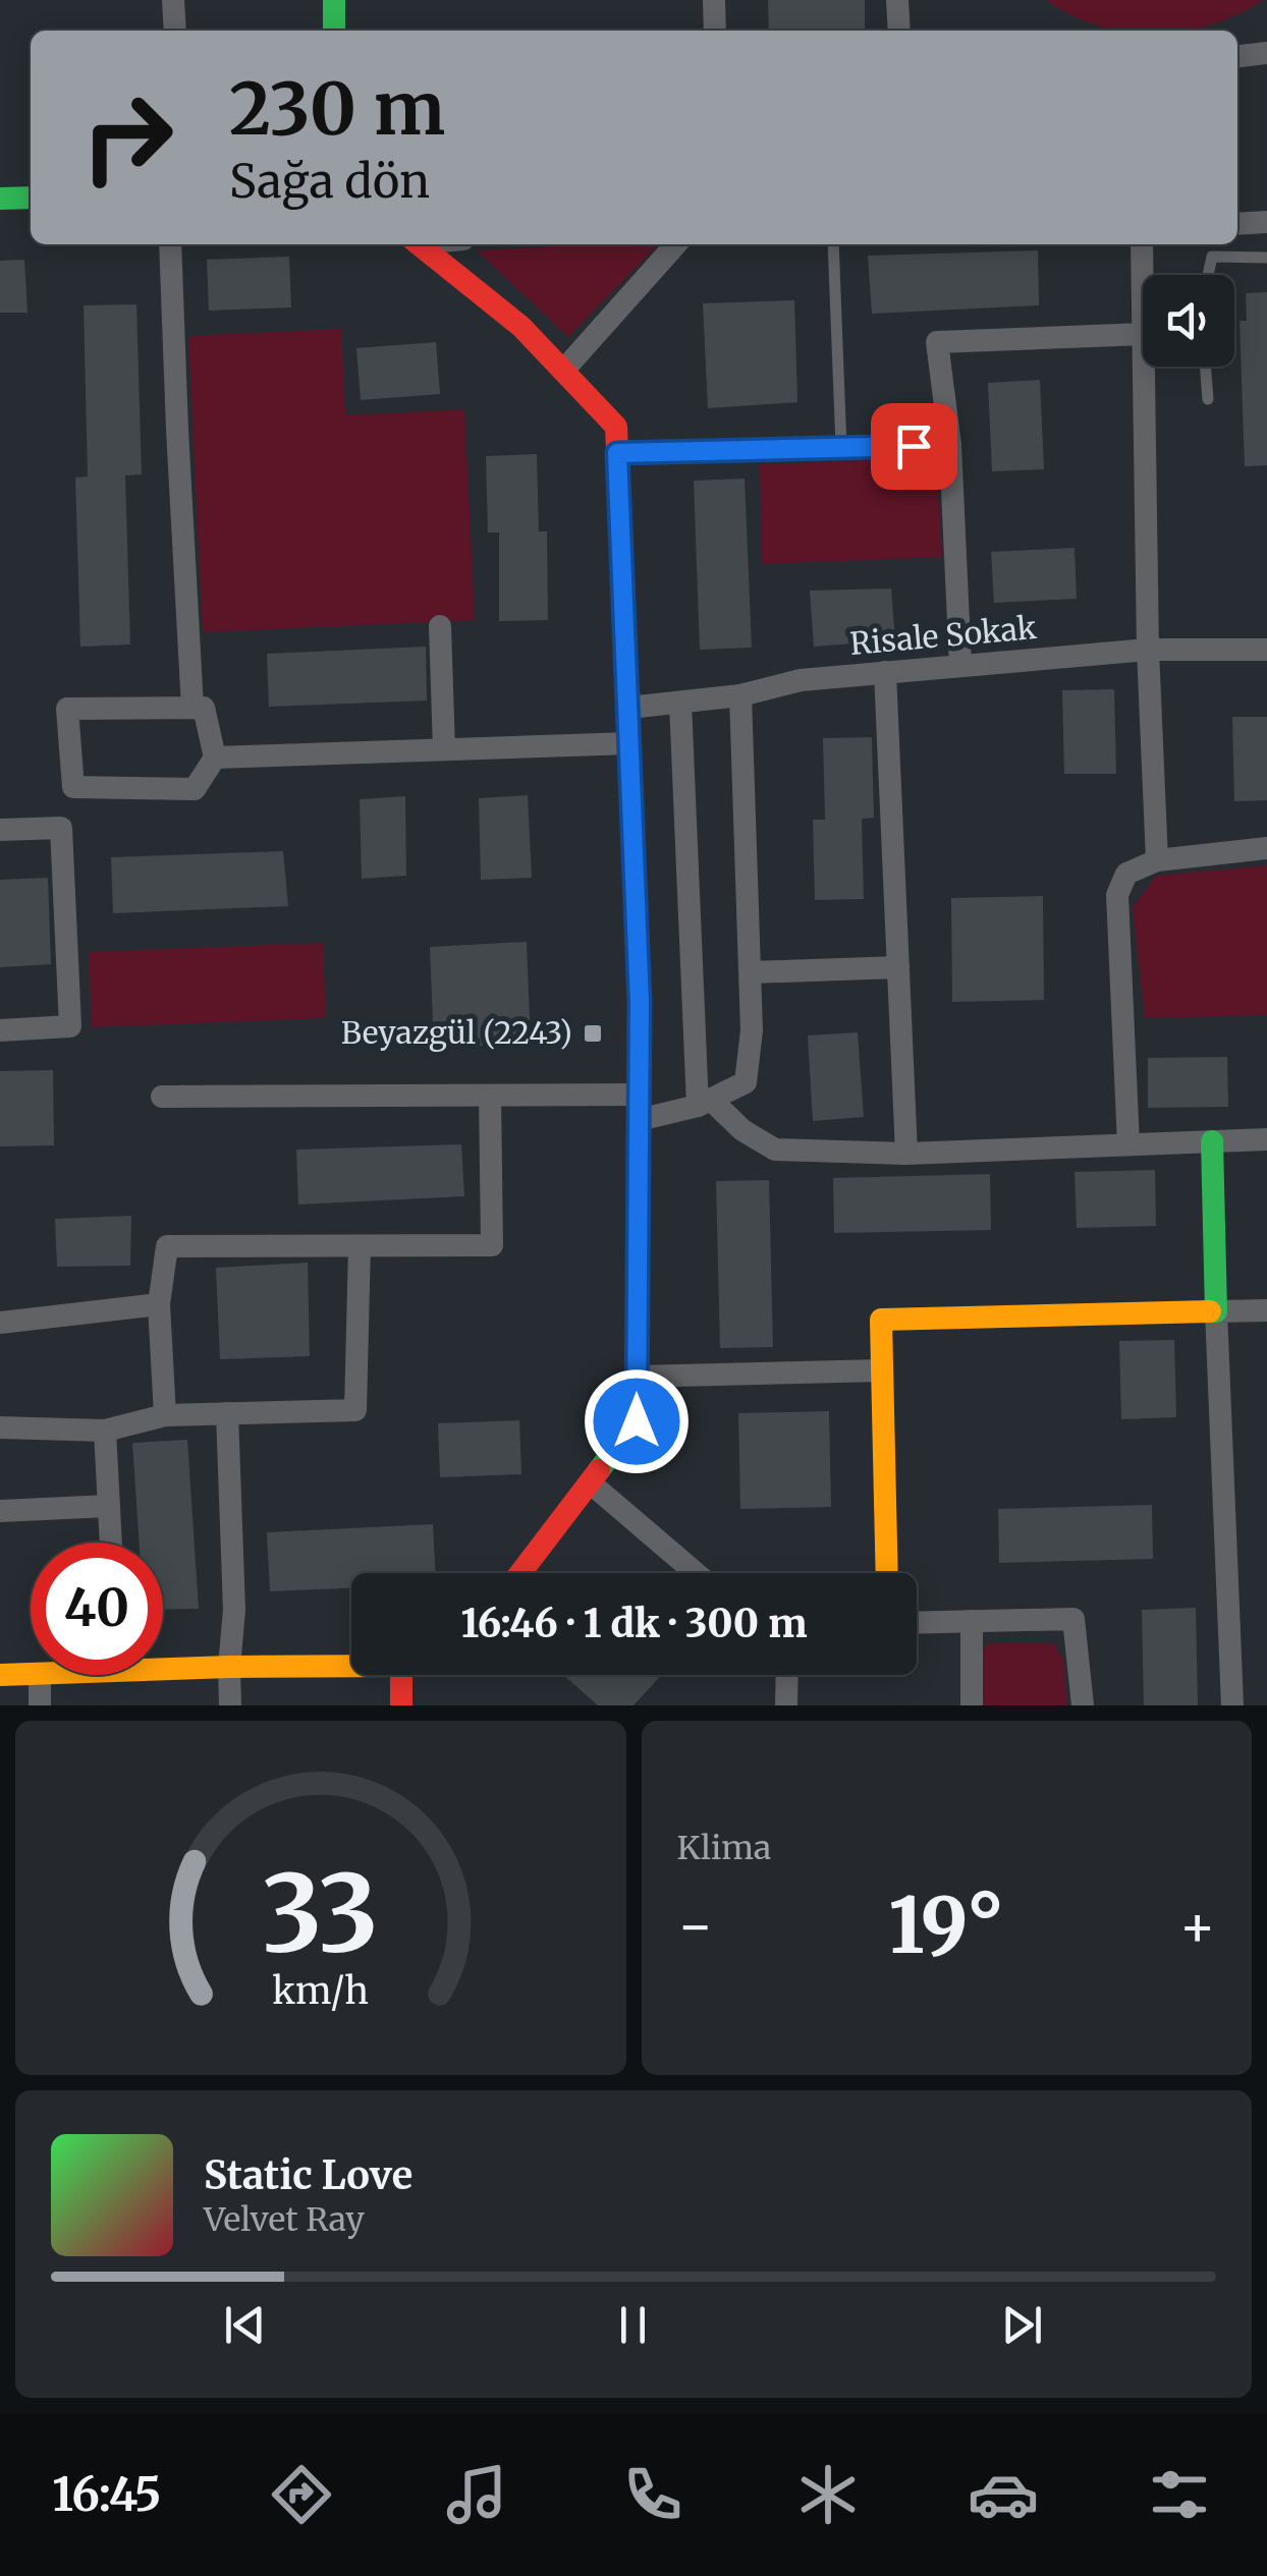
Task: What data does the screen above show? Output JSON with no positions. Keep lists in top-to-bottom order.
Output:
{
  "streets": {
    "street": ["Risale Sokak"]
  },
  "places": {
    "transit": ["Beyazgül (2243)"]
  },
  "page": {
    "turn": ["230 m", "Sağa dön"],
    "limit": "40",
    "trip": "16:46 · 1 dk · 300 m",
    "tile": "Klima",
    "heat": ["−", "19°", "+"],
    "song": ["Static Love", "Velvet Ray"],
    "tabs": "16:45",
    "gauge": ["33", "km/h"]
  }
}
